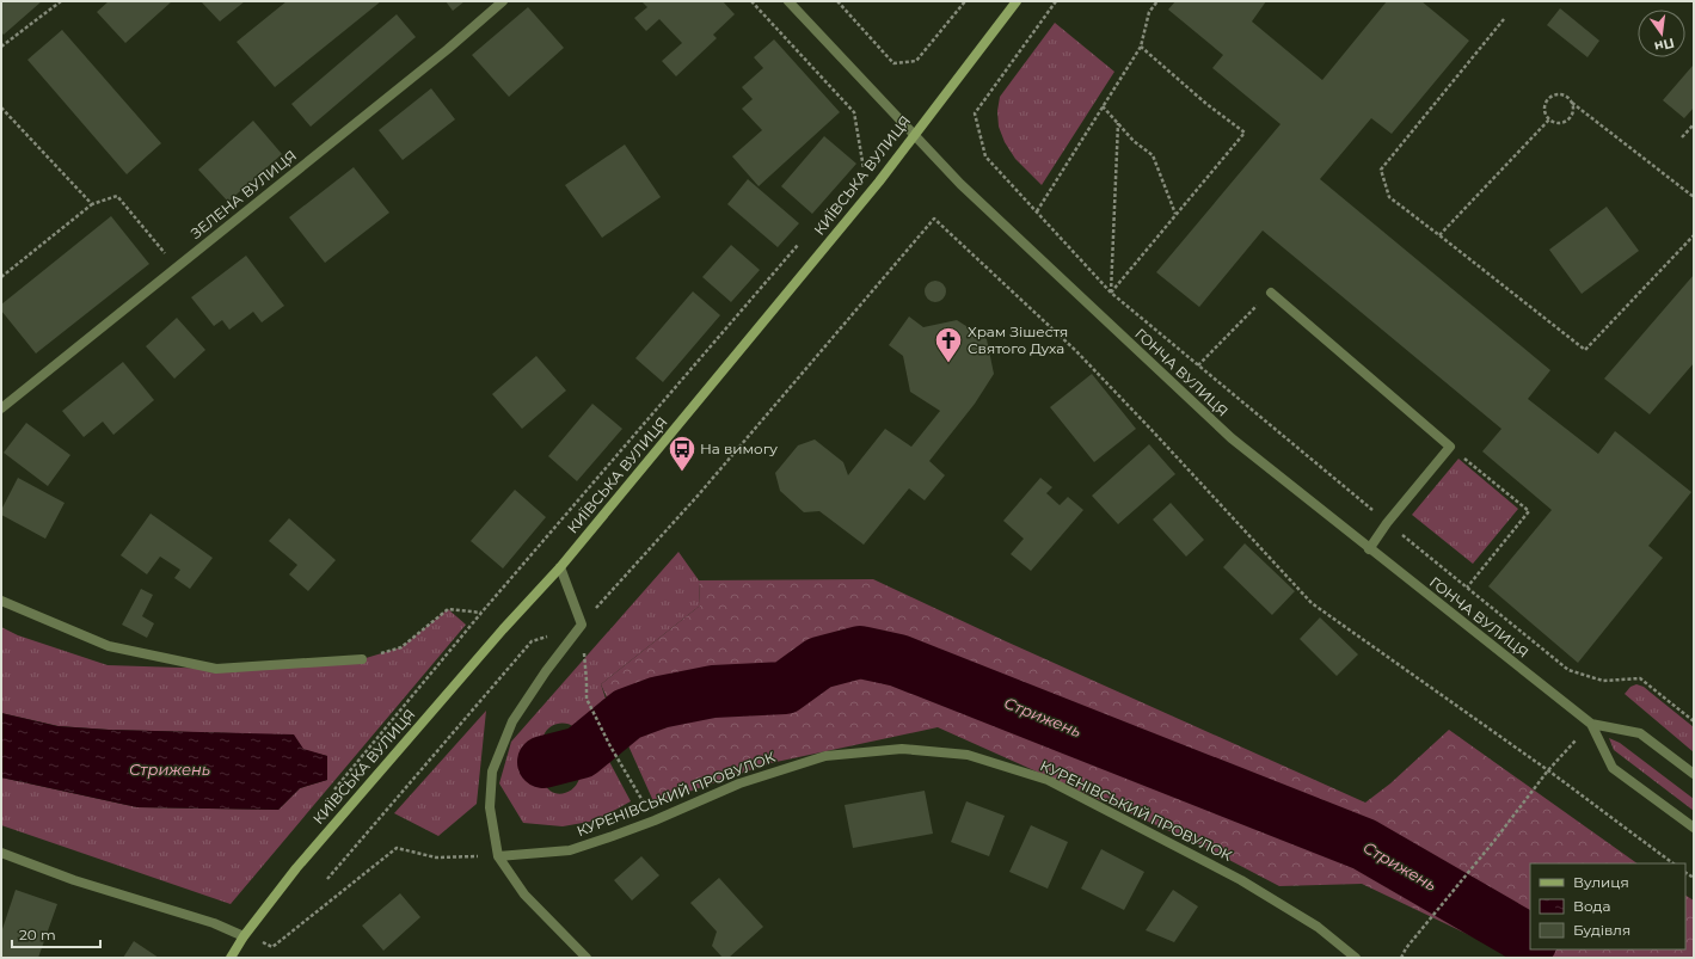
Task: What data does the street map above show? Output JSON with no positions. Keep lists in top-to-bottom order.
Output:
{
  "streets": {
    "main road": ["КИЇВСЬКА ВУЛИЦЯ"],
    "street": ["ЗЕЛЕНА ВУЛИЦЯ", "ГОНЧА ВУЛИЦЯ", "КУРЕНІВСЬКИЙ ПРОВУЛОК"]
  },
  "crossings": [
    ["КИЇВСЬКА ВУЛИЦЯ", "ГОНЧА ВУЛИЦЯ"]
  ],
  "water": ["Стрижень"],
  "places": {
    "church": ["Храм Зішестя Святого Духа"],
    "bus stop": ["На вимогу"]
  },
  "legend": ["Вулиця", "Вода", "Будівля"],
  "scale_bar": "20 m",
  "north": "bottom"
}
